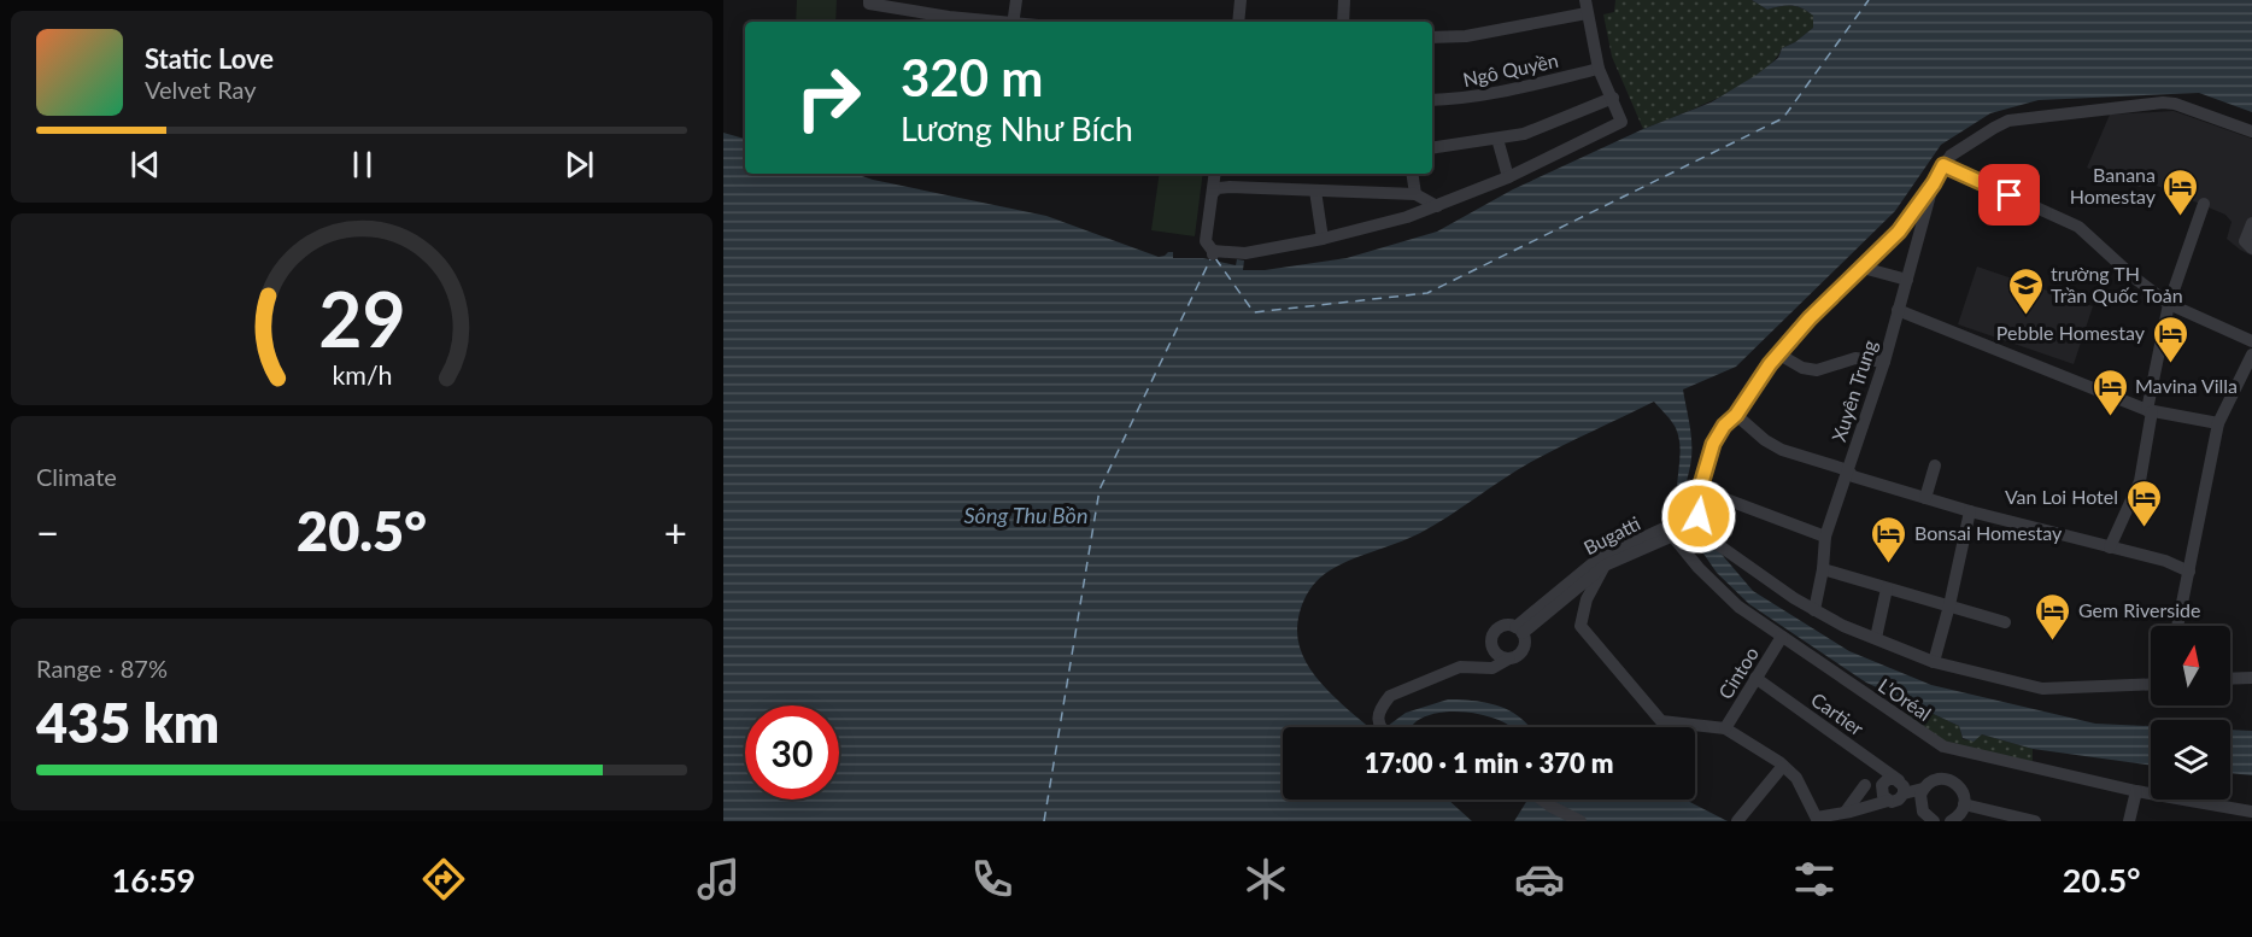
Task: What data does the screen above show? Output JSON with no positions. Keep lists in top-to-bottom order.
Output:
{
  "streets": {
    "street": [
      "Ngô Quyền",
      "Xuyên Trung",
      "Bugatti",
      "Cintoo",
      "L’Oréal",
      "Cartier"
    ]
  },
  "crossings": [
    ["Cintoo", "L’Oréal"],
    ["Cintoo", "Cartier"]
  ],
  "water": ["Sông Thu Bồn"],
  "places": {
    "hotel": [
      "Banana Homestay",
      "Pebble Homestay",
      "Mavina Villa",
      "Van Loi Hotel",
      "Bonsai Homestay",
      "Gem Riverside"
    ],
    "school or university": ["trường TH Trần Quốc Toản"]
  },
  "north": "top",
  "page": {
    "turn": ["320 m", "Lương Như Bích"],
    "song": ["Static Love", "Velvet Ray"],
    "tile": [
      "Climate",
      ["Range · 87%", "435 km"]
    ],
    "heat": ["−", "20.5°", "+"],
    "limit": "30",
    "trip": "17:00 · 1 min · 370 m",
    "tabs": ["16:59", "20.5°"],
    "gauge": ["29", "km/h"]
  }
}
